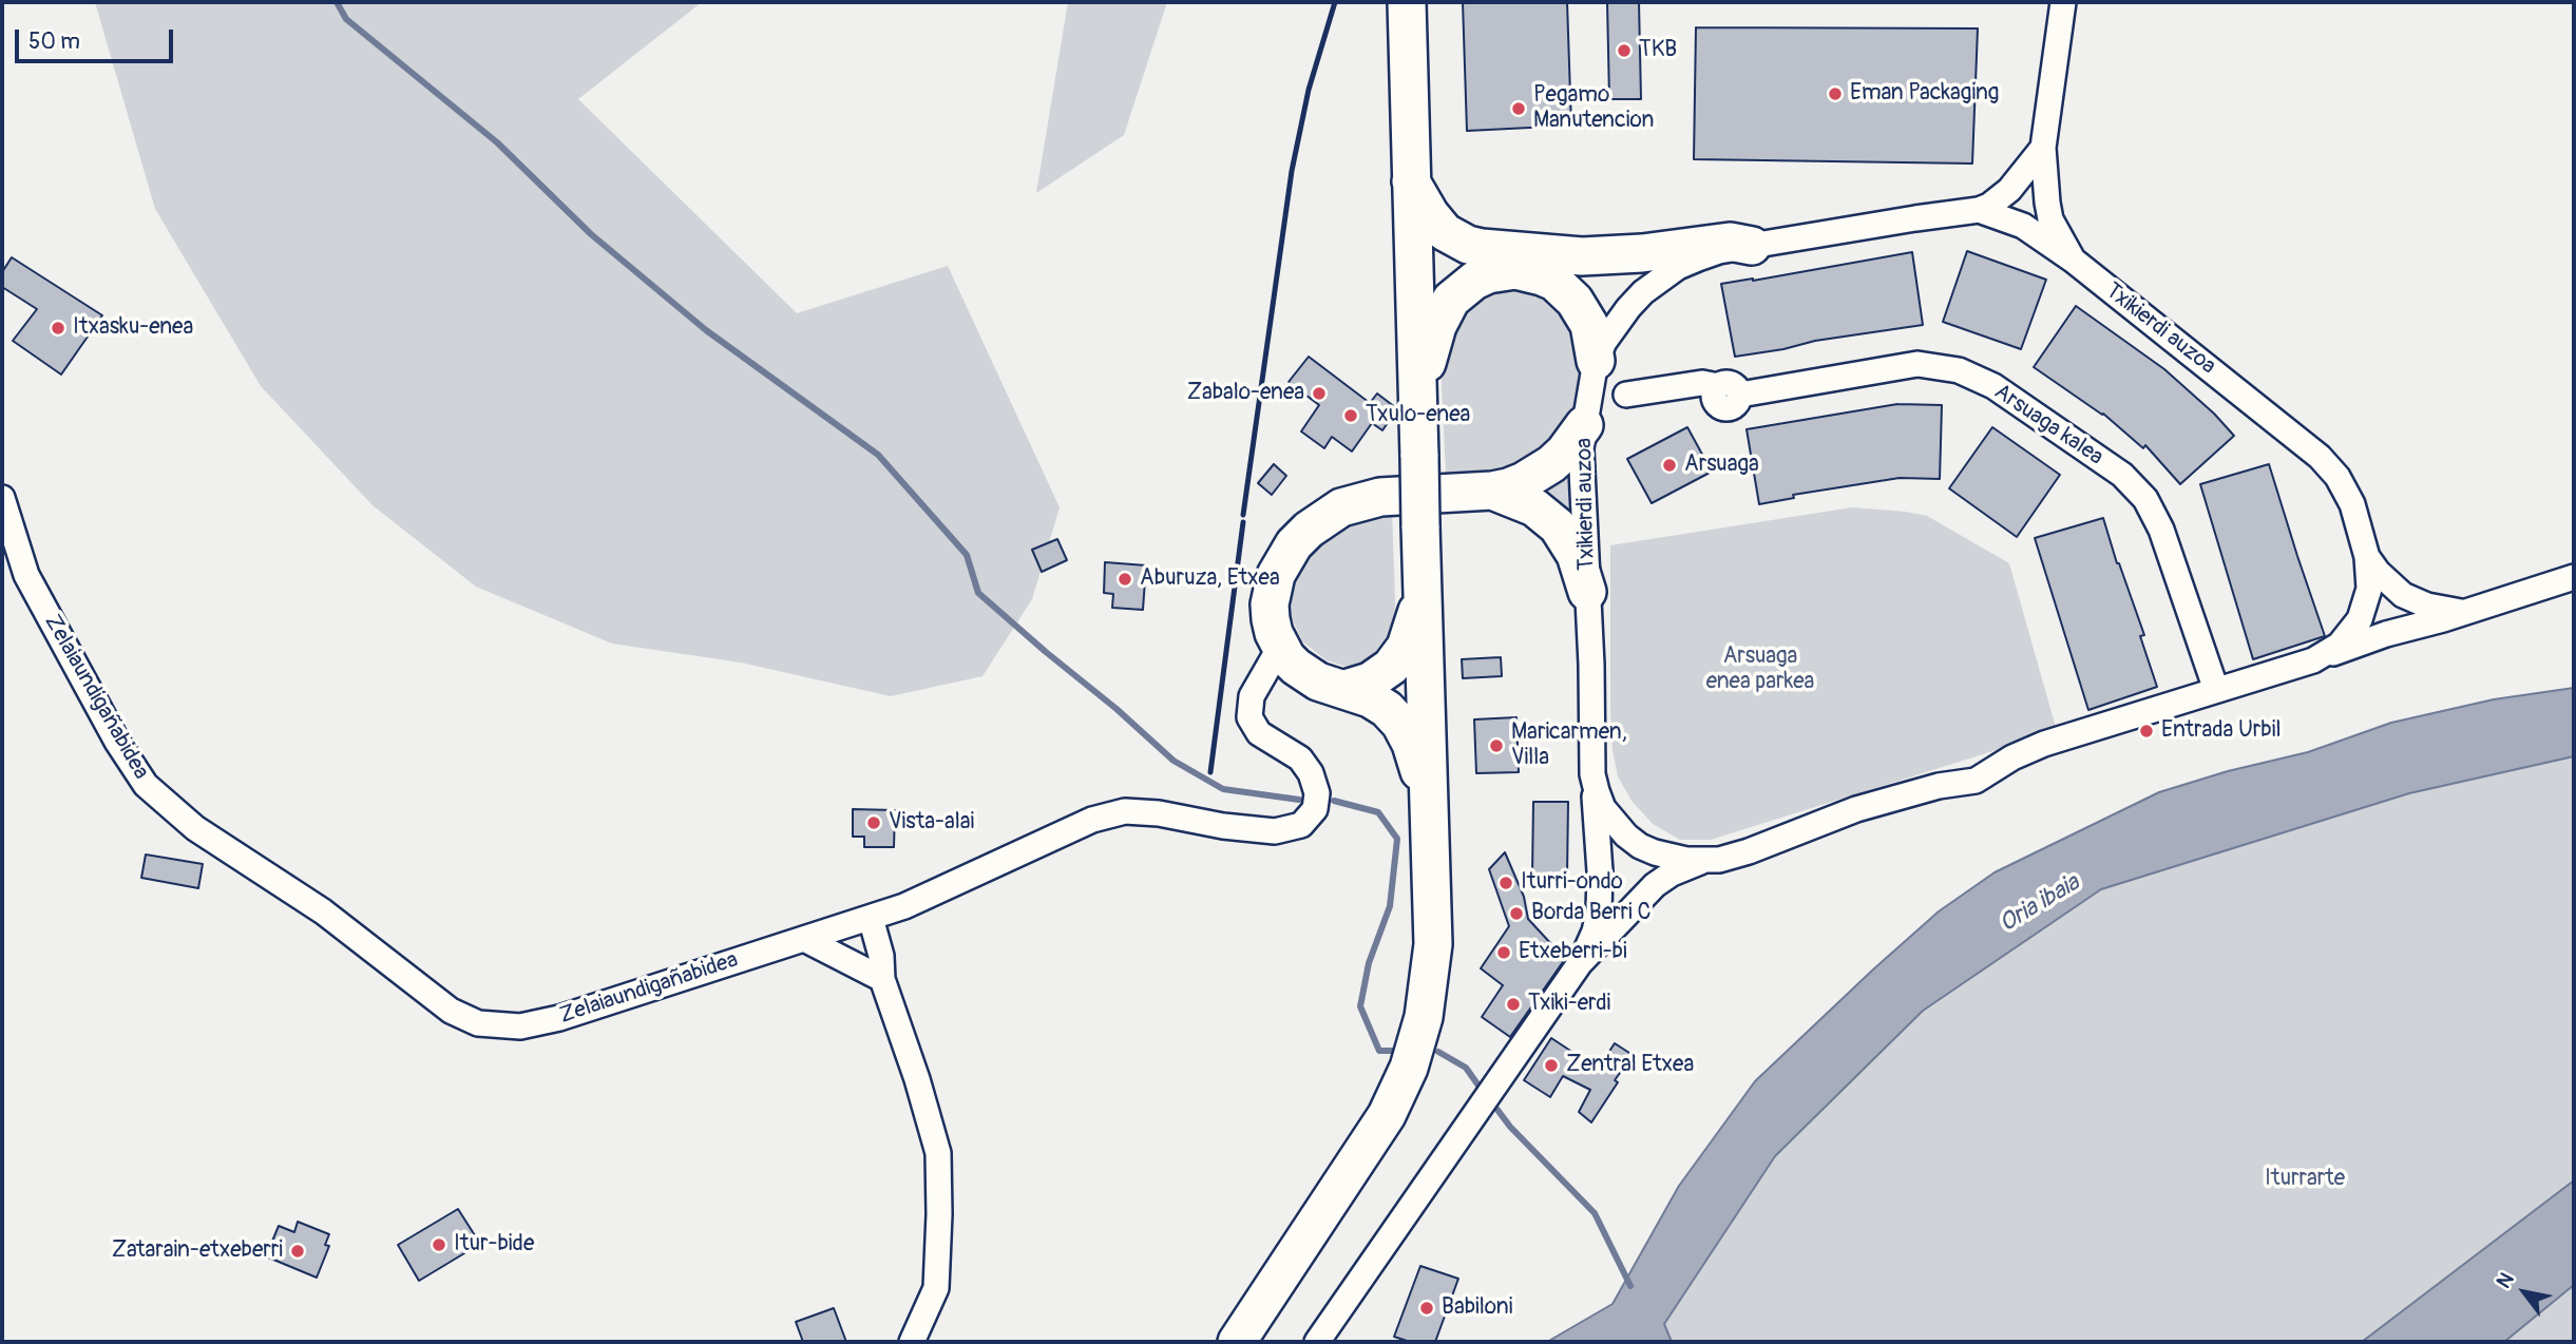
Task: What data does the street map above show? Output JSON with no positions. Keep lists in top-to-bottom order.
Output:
{
  "streets": {
    "street": ["Txikierdi auzoa", "Arsuaga kalea", "Zelaiaundigañabidea"]
  },
  "crossings": [
    ["Txikierdi auzoa", "Arsuaga kalea"]
  ],
  "water": ["Oria ibaia"],
  "parks": ["Arsuaga enea parkea", "Iturrarte"],
  "places": [
    "TKB",
    "Eman Packaging",
    "Pegamo Manutencion",
    "Itxasku-enea",
    "Zabalo-enea",
    "Txulo-enea",
    "Arsuaga",
    "Aburuza, Etxea",
    "Entrada Urbil",
    "Maricarmen, Villa",
    "Vista-alai",
    "Iturri-ondo",
    "Borda Berri C",
    "Etxeberri-bi",
    "Txiki-erdi",
    "Zentral Etxea",
    "Itur-bide",
    "Zatarain-etxeberri",
    "Babiloni"
  ],
  "scale_bar": "50 m",
  "north": "top left"
}
